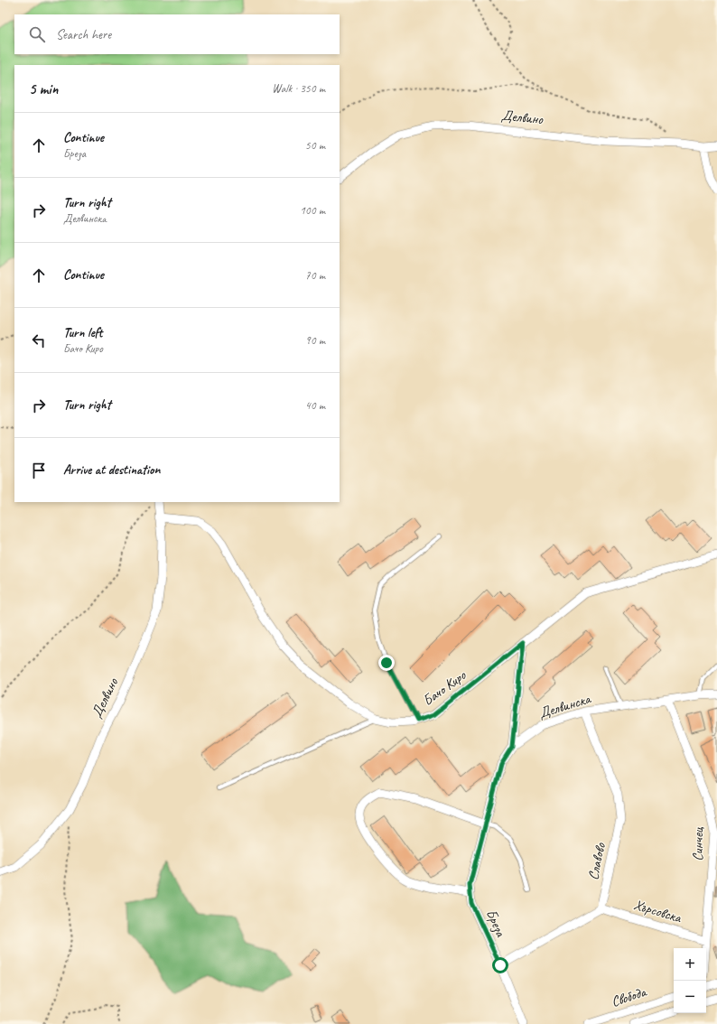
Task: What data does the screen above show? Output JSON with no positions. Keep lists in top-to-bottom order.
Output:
{
  "streets": {
    "street": [
      "Делвино",
      "Бачо Киро",
      "Делвинска",
      "Синчец",
      "Славово",
      "Хърсовска",
      "Бреза",
      "Свобода"
    ]
  },
  "crossings": [
    ["Делвино", "Бачо Киро"],
    ["Делвинска", "Синчец"],
    ["Делвинска", "Славово"],
    ["Делвинска", "Бреза"],
    ["Синчец", "Хърсовска"],
    ["Славово", "Хърсовска"]
  ],
  "page": {
    "search": "Search here",
    "heading": ["5 min", "Walk · 350 m"],
    "list": [
      ["Continue", "Бреза", "50 m"],
      ["Turn right", "Делвинска", "100 m"],
      ["Continue", "70 m"],
      ["Turn left", "Бачо Киро", "90 m"],
      ["Turn right", "40 m"],
      "Arrive at destination"
    ],
    "map_buttons": ["+", "−"]
  }
}
